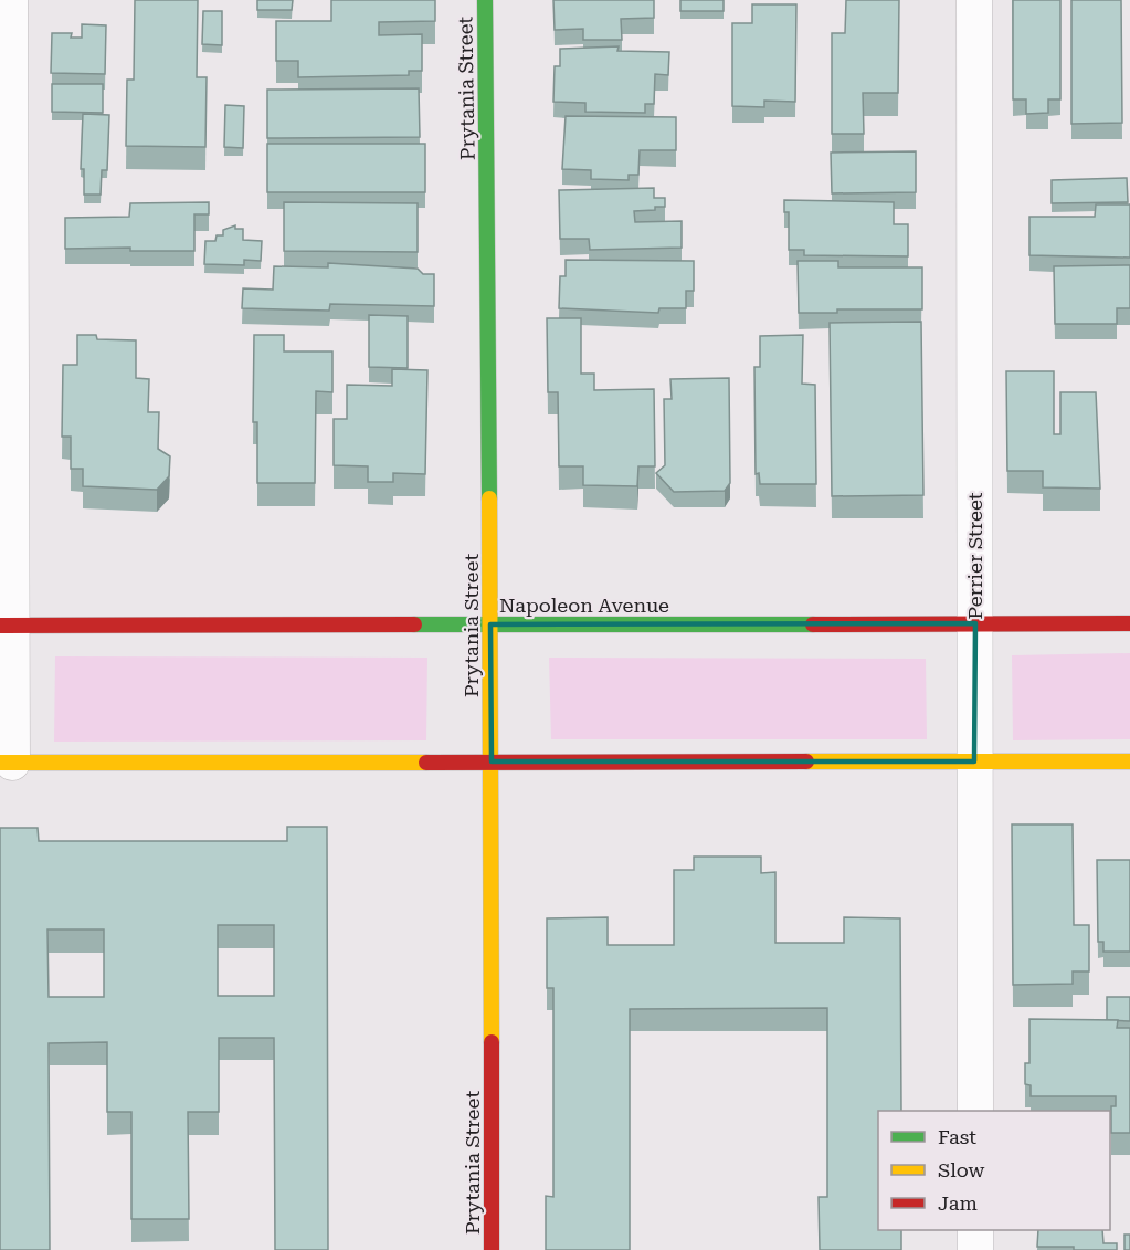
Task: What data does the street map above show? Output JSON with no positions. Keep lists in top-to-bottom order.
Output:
{
  "streets": {
    "street": ["Prytania Street", "Perrier Street", "Napoleon Avenue"]
  },
  "crossings": [
    ["Prytania Street", "Napoleon Avenue"],
    ["Perrier Street", "Napoleon Avenue"]
  ],
  "legend": ["Fast", "Slow", "Jam"]
}
